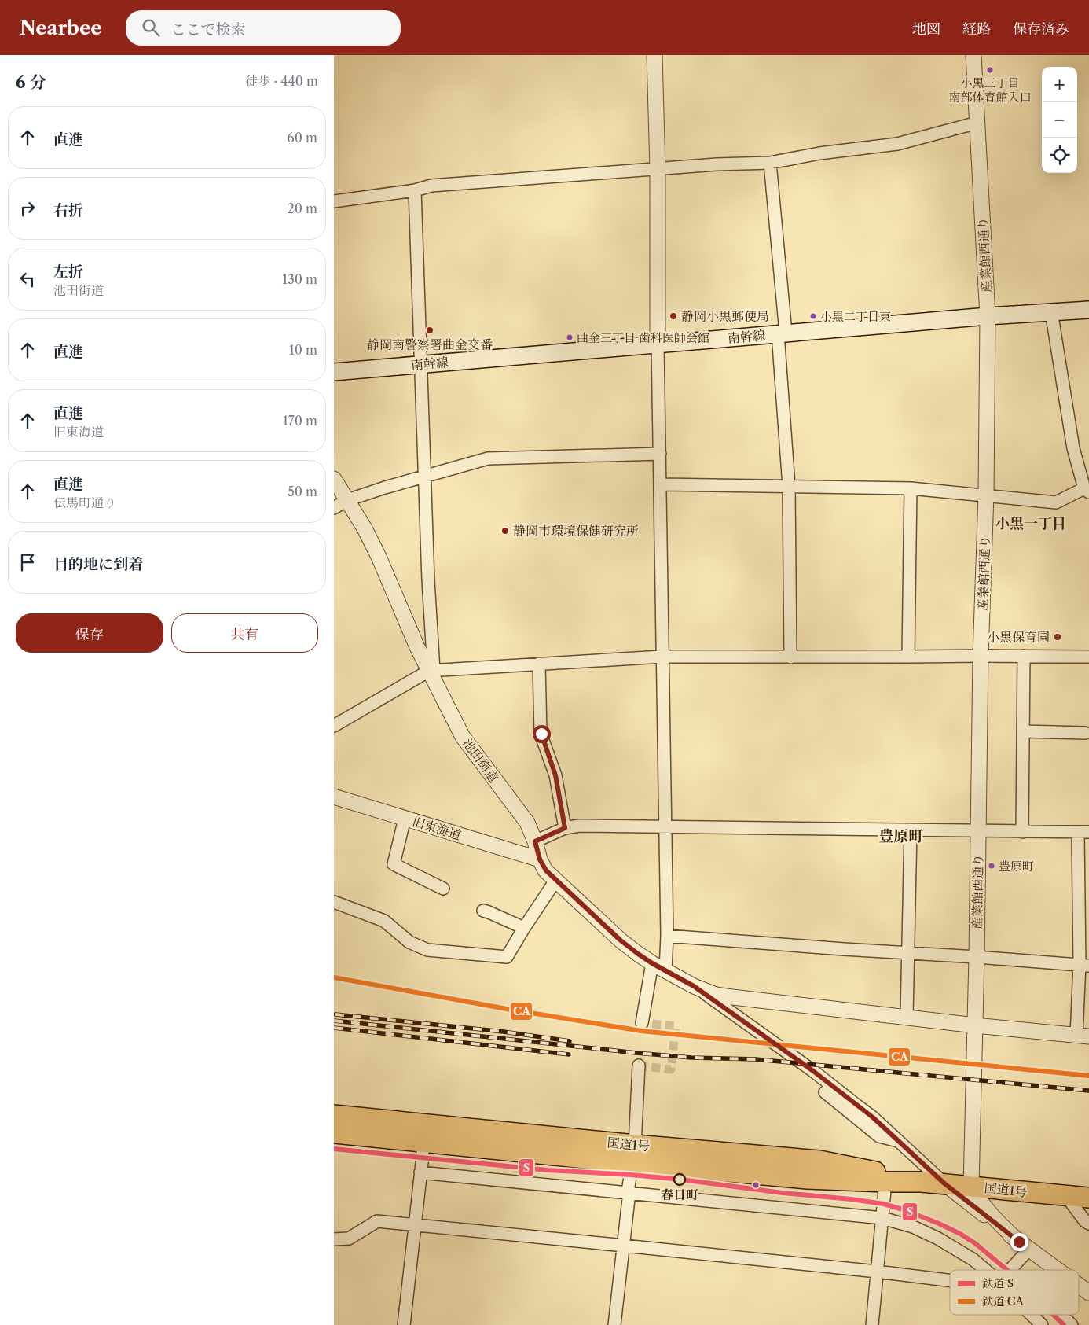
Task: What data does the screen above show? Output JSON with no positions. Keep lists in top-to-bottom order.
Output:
{
  "streets": {
    "highway": ["国道1号"],
    "main road": ["南幹線"],
    "street": ["産業館西通り", "池田街道", "旧東海道"]
  },
  "crossings": [
    ["産業館西通り", "南幹線"],
    ["産業館西通り", "池田街道"],
    ["産業館西通り", "国道1号"],
    ["池田街道", "旧東海道"]
  ],
  "districts": ["小黒一丁目", "豊原町"],
  "places": [
    "小黒三丁目 南部体育館入口",
    "静岡小黒郵便局",
    "小黒二丁目東",
    "静岡南警察署曲金交番",
    "曲金三丁目 歯科医師会館",
    "静岡市環境保健研究所",
    "小黒保育園",
    "豊原町",
    "春日町"
  ],
  "lines": ["rail line CA", "rail line S"],
  "legend": ["鉄道 S", "鉄道 CA"],
  "page": {
    "header": "Nearbee",
    "search": "ここで検索",
    "nav": ["地図", "経路", "保存済み"],
    "heading": ["6 分", "徒歩 · 440 m"],
    "map_buttons": ["+", "−"],
    "list": [
      ["直進", "60 m"],
      ["右折", "20 m"],
      ["左折", "池田街道", "130 m"],
      ["直進", "10 m"],
      ["直進", "旧東海道", "170 m"],
      ["直進", "伝馬町通り", "50 m"],
      "目的地に到着"
    ],
    "buttons": ["保存", "共有"]
  }
}
